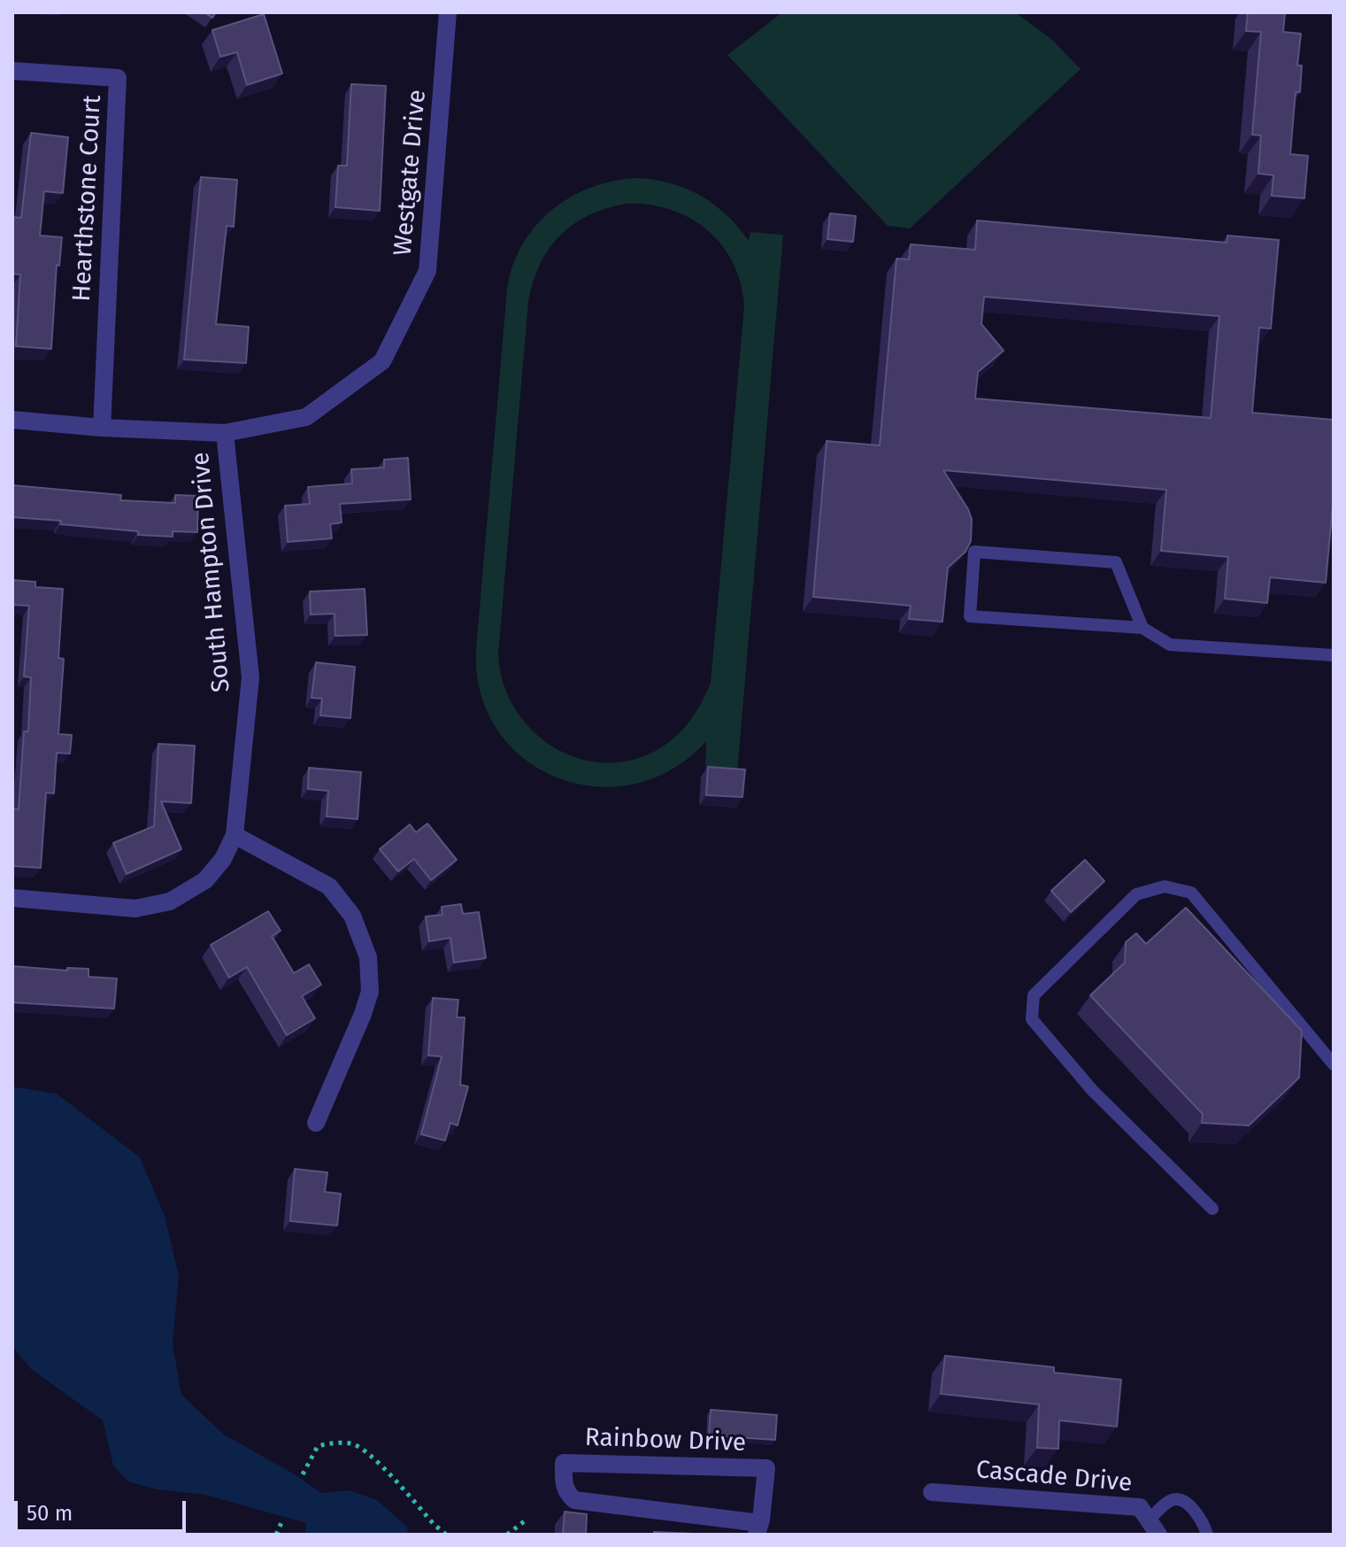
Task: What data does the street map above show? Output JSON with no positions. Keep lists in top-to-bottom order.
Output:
{
  "streets": {
    "street": [
      "Westgate Drive",
      "Hearthstone Court",
      "South Hampton Drive",
      "Rainbow Drive",
      "Cascade Drive"
    ]
  },
  "crossings": [
    ["Westgate Drive", "Hearthstone Court"],
    ["Westgate Drive", "South Hampton Drive"]
  ],
  "scale_bar": "50 m"
}
